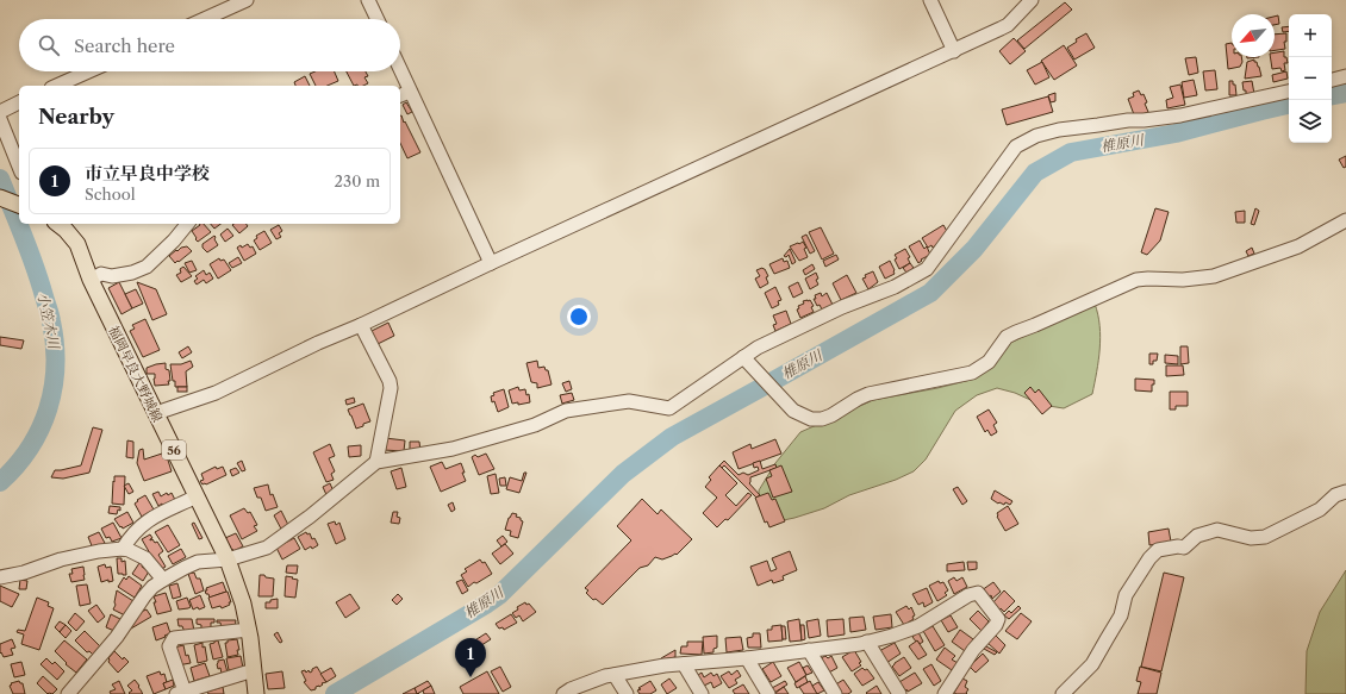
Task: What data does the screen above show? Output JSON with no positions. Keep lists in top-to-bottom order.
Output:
{
  "streets": {
    "main road": ["福岡早良大野城線", "56"]
  },
  "water": ["椎原川", "小笠木川"],
  "north": "bottom left",
  "page": {
    "map_buttons": ["+", "−"],
    "search": "Search here",
    "heading": "Nearby",
    "list": [
      {
        "mark": "1",
        "name": "市立早良中学校",
        "note": "School",
        "value": "230 m"
      }
    ],
    "pins": "1"
  }
}
